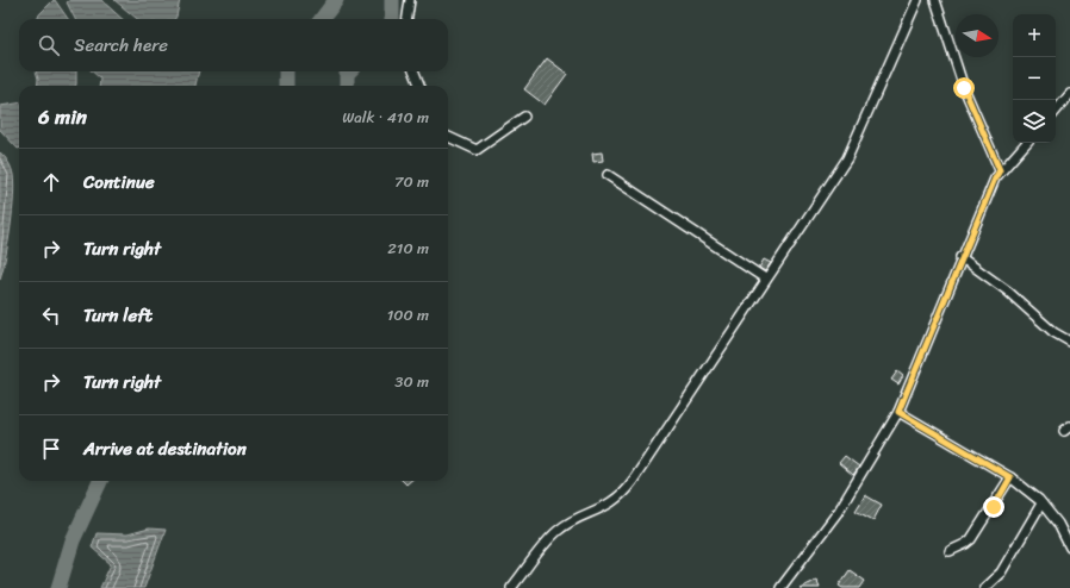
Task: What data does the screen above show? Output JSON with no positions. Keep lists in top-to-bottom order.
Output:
{
  "north": "right",
  "page": {
    "map_buttons": ["+", "−"],
    "search": "Search here",
    "heading": ["6 min", "Walk · 410 m"],
    "list": [
      ["Continue", "70 m"],
      ["Turn right", "210 m"],
      ["Turn left", "100 m"],
      ["Turn right", "30 m"],
      "Arrive at destination"
    ]
  }
}
